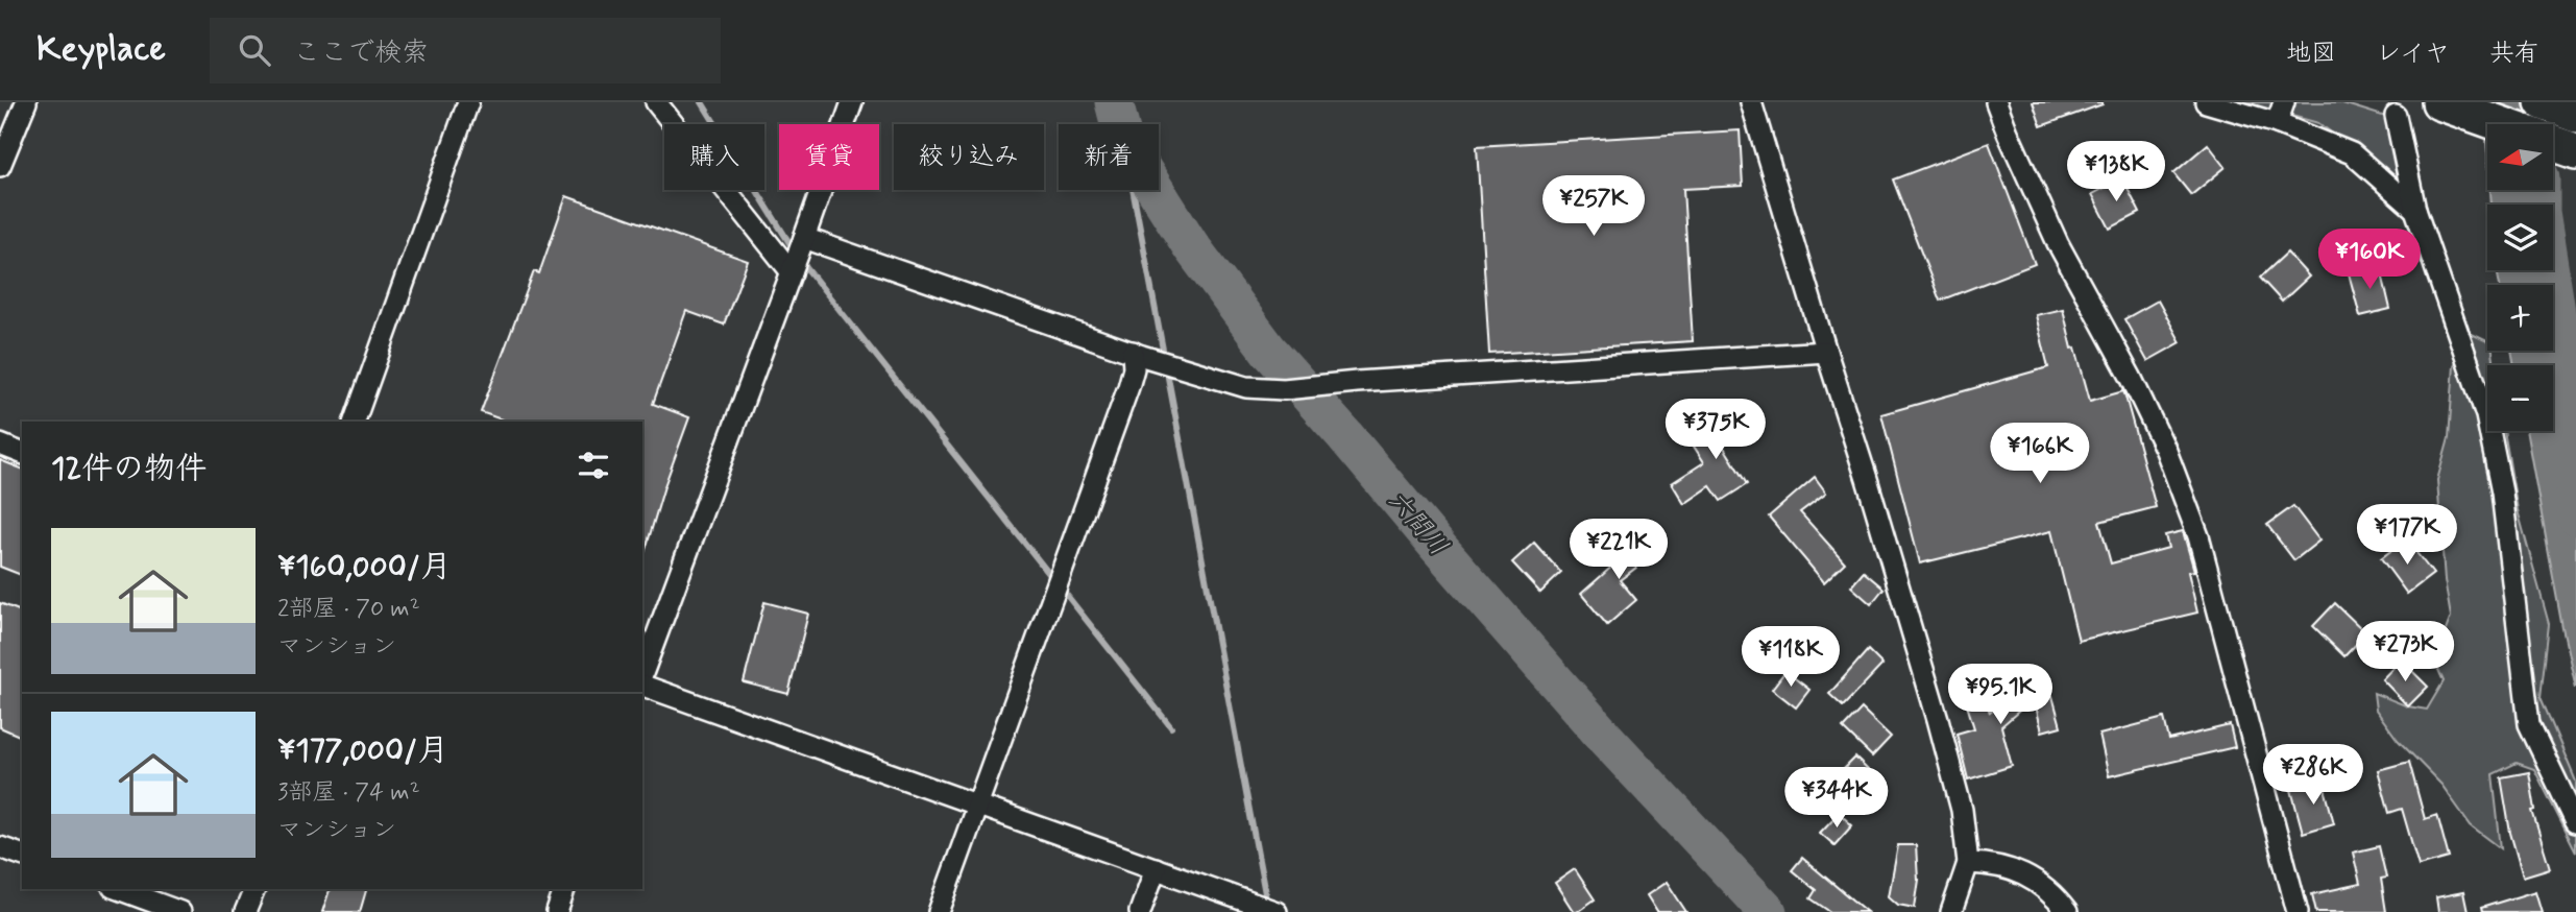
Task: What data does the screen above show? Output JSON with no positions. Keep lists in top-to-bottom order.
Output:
{
  "water": ["六間川"],
  "north": "left",
  "page": {
    "header": "Keyplace",
    "search": "ここで検索",
    "nav": ["地図", "レイヤ", "共有"],
    "map_buttons": ["+", "−"],
    "chip": [
      "購入",
      "賃貸",
      "絞り込み",
      "新着"
    ],
    "price": [
      "¥138K",
      "¥257K",
      "¥160K",
      "¥375K",
      "¥166K",
      "¥177K",
      "¥221K",
      "¥273K",
      "¥118K",
      "¥95.1K",
      "¥286K",
      "¥344K"
    ],
    "heading": "12件の物件",
    "list": [
      {
        "name": "¥160,000/月",
        "note": "2部屋 · 70 m² · マンション"
      },
      {
        "name": "¥177,000/月",
        "note": "3部屋 · 74 m² · マンション"
      }
    ]
  }
}
